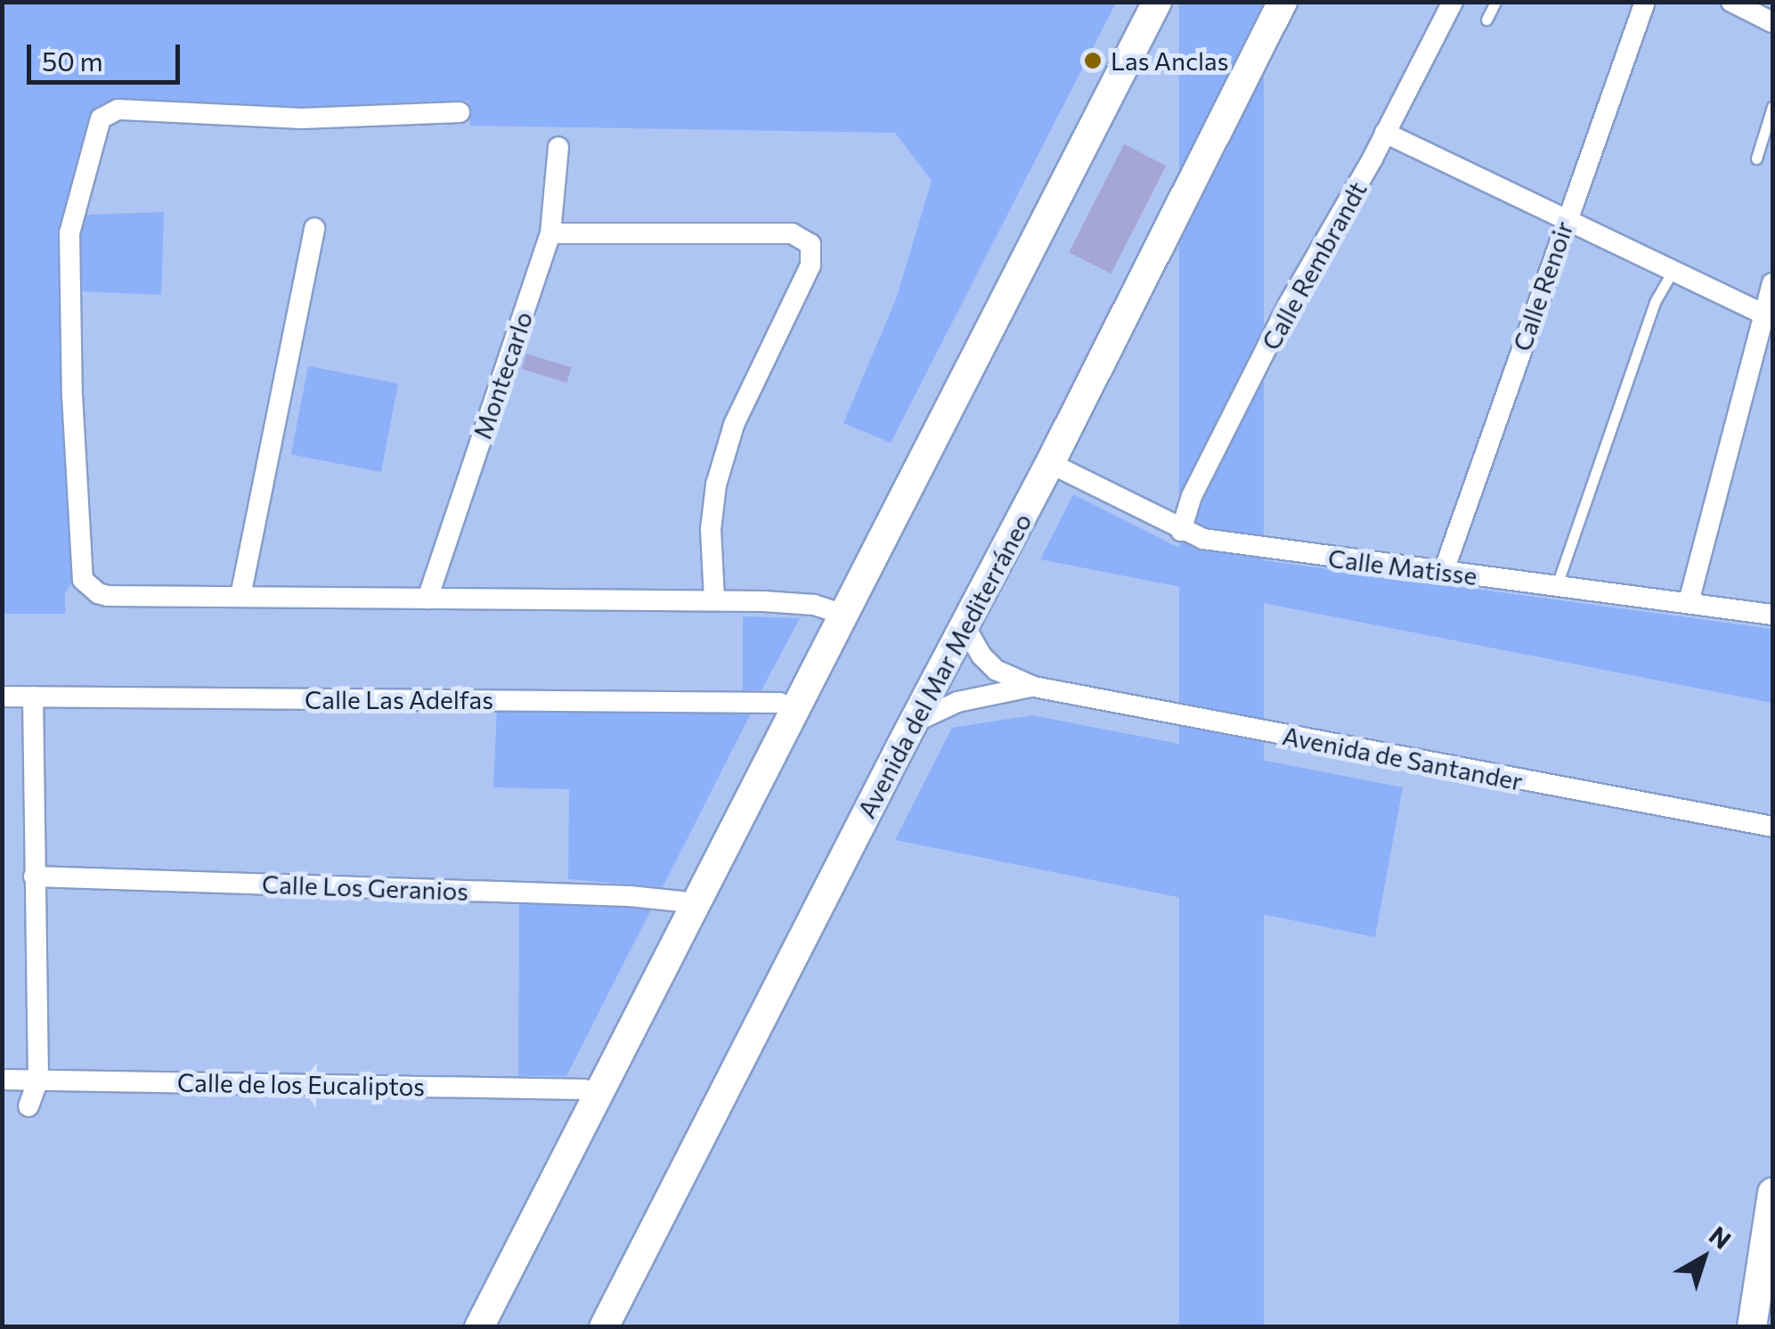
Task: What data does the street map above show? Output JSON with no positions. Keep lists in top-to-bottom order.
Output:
{
  "streets": {
    "street": [
      "Calle Rembrandt",
      "Calle Renoir",
      "Montecarlo",
      "Calle Matisse",
      "Avenida del Mar Mediterráneo",
      "Calle Las Adelfas",
      "Avenida de Santander",
      "Calle Los Geranios",
      "Calle de los Eucaliptos"
    ]
  },
  "crossings": [
    ["Calle Rembrandt", "Calle Matisse"],
    ["Calle Renoir", "Calle Matisse"],
    ["Calle Matisse", "Avenida del Mar Mediterráneo"],
    ["Avenida del Mar Mediterráneo", "Avenida de Santander"]
  ],
  "places": ["Las Anclas"],
  "scale_bar": "50 m",
  "north": "top right"
}
